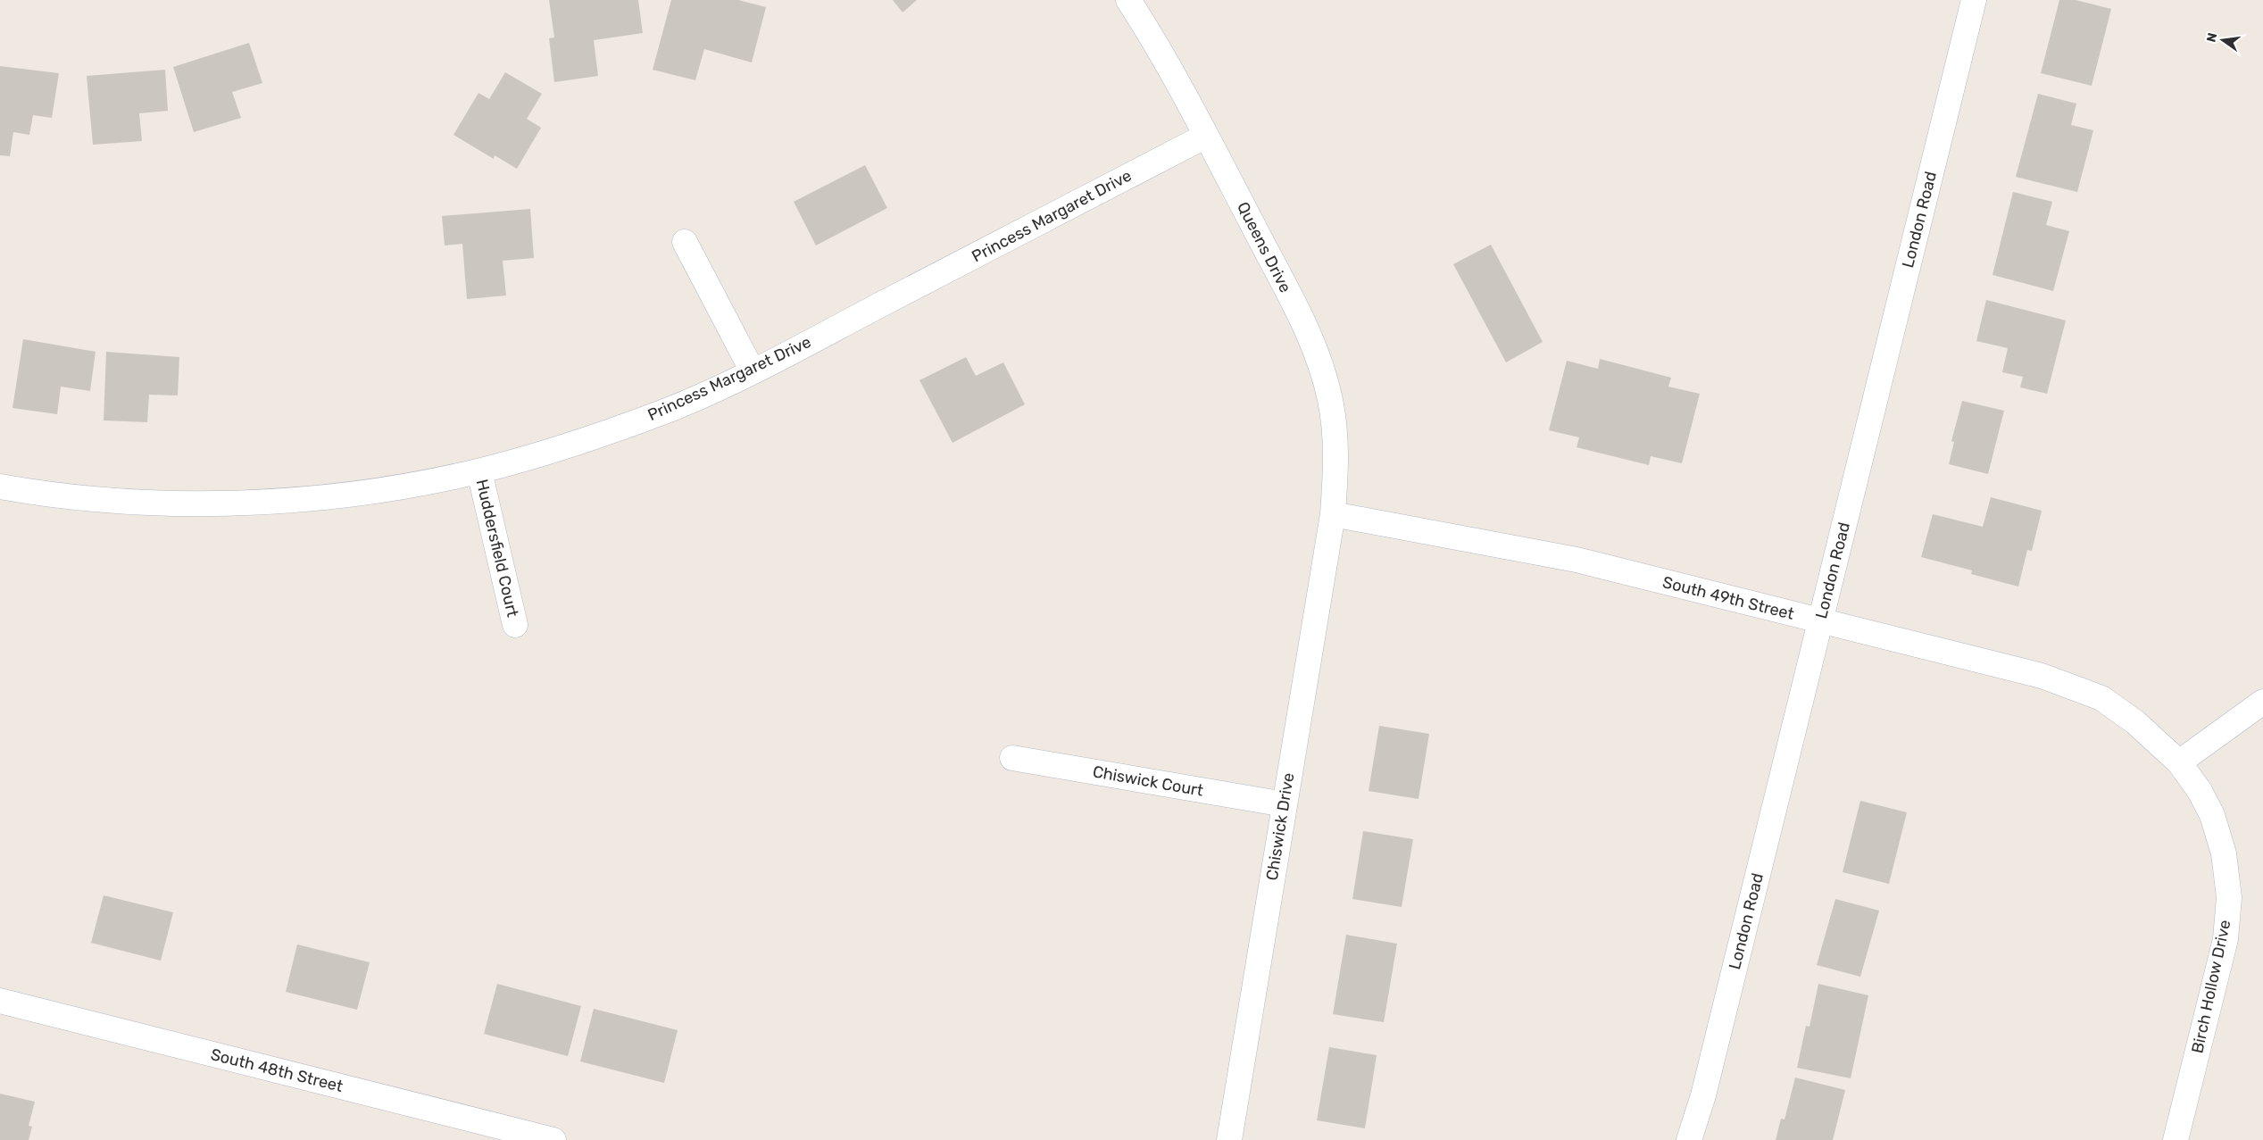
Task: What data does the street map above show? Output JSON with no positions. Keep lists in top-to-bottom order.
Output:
{
  "streets": {
    "street": [
      "Princess Margaret Drive",
      "London Road",
      "Queens Drive",
      "Huddersfield Court",
      "South 49th Street",
      "Chiswick Court",
      "Chiswick Drive",
      "Birch Hollow Drive",
      "South 48th Street"
    ]
  },
  "crossings": [
    ["Princess Margaret Drive", "Queens Drive"],
    ["Princess Margaret Drive", "Huddersfield Court"],
    ["London Road", "South 49th Street"],
    ["Queens Drive", "South 49th Street"],
    ["Queens Drive", "Chiswick Drive"],
    ["South 49th Street", "Chiswick Drive"],
    ["South 49th Street", "Birch Hollow Drive"],
    ["Chiswick Court", "Chiswick Drive"]
  ],
  "north": "left"
}
